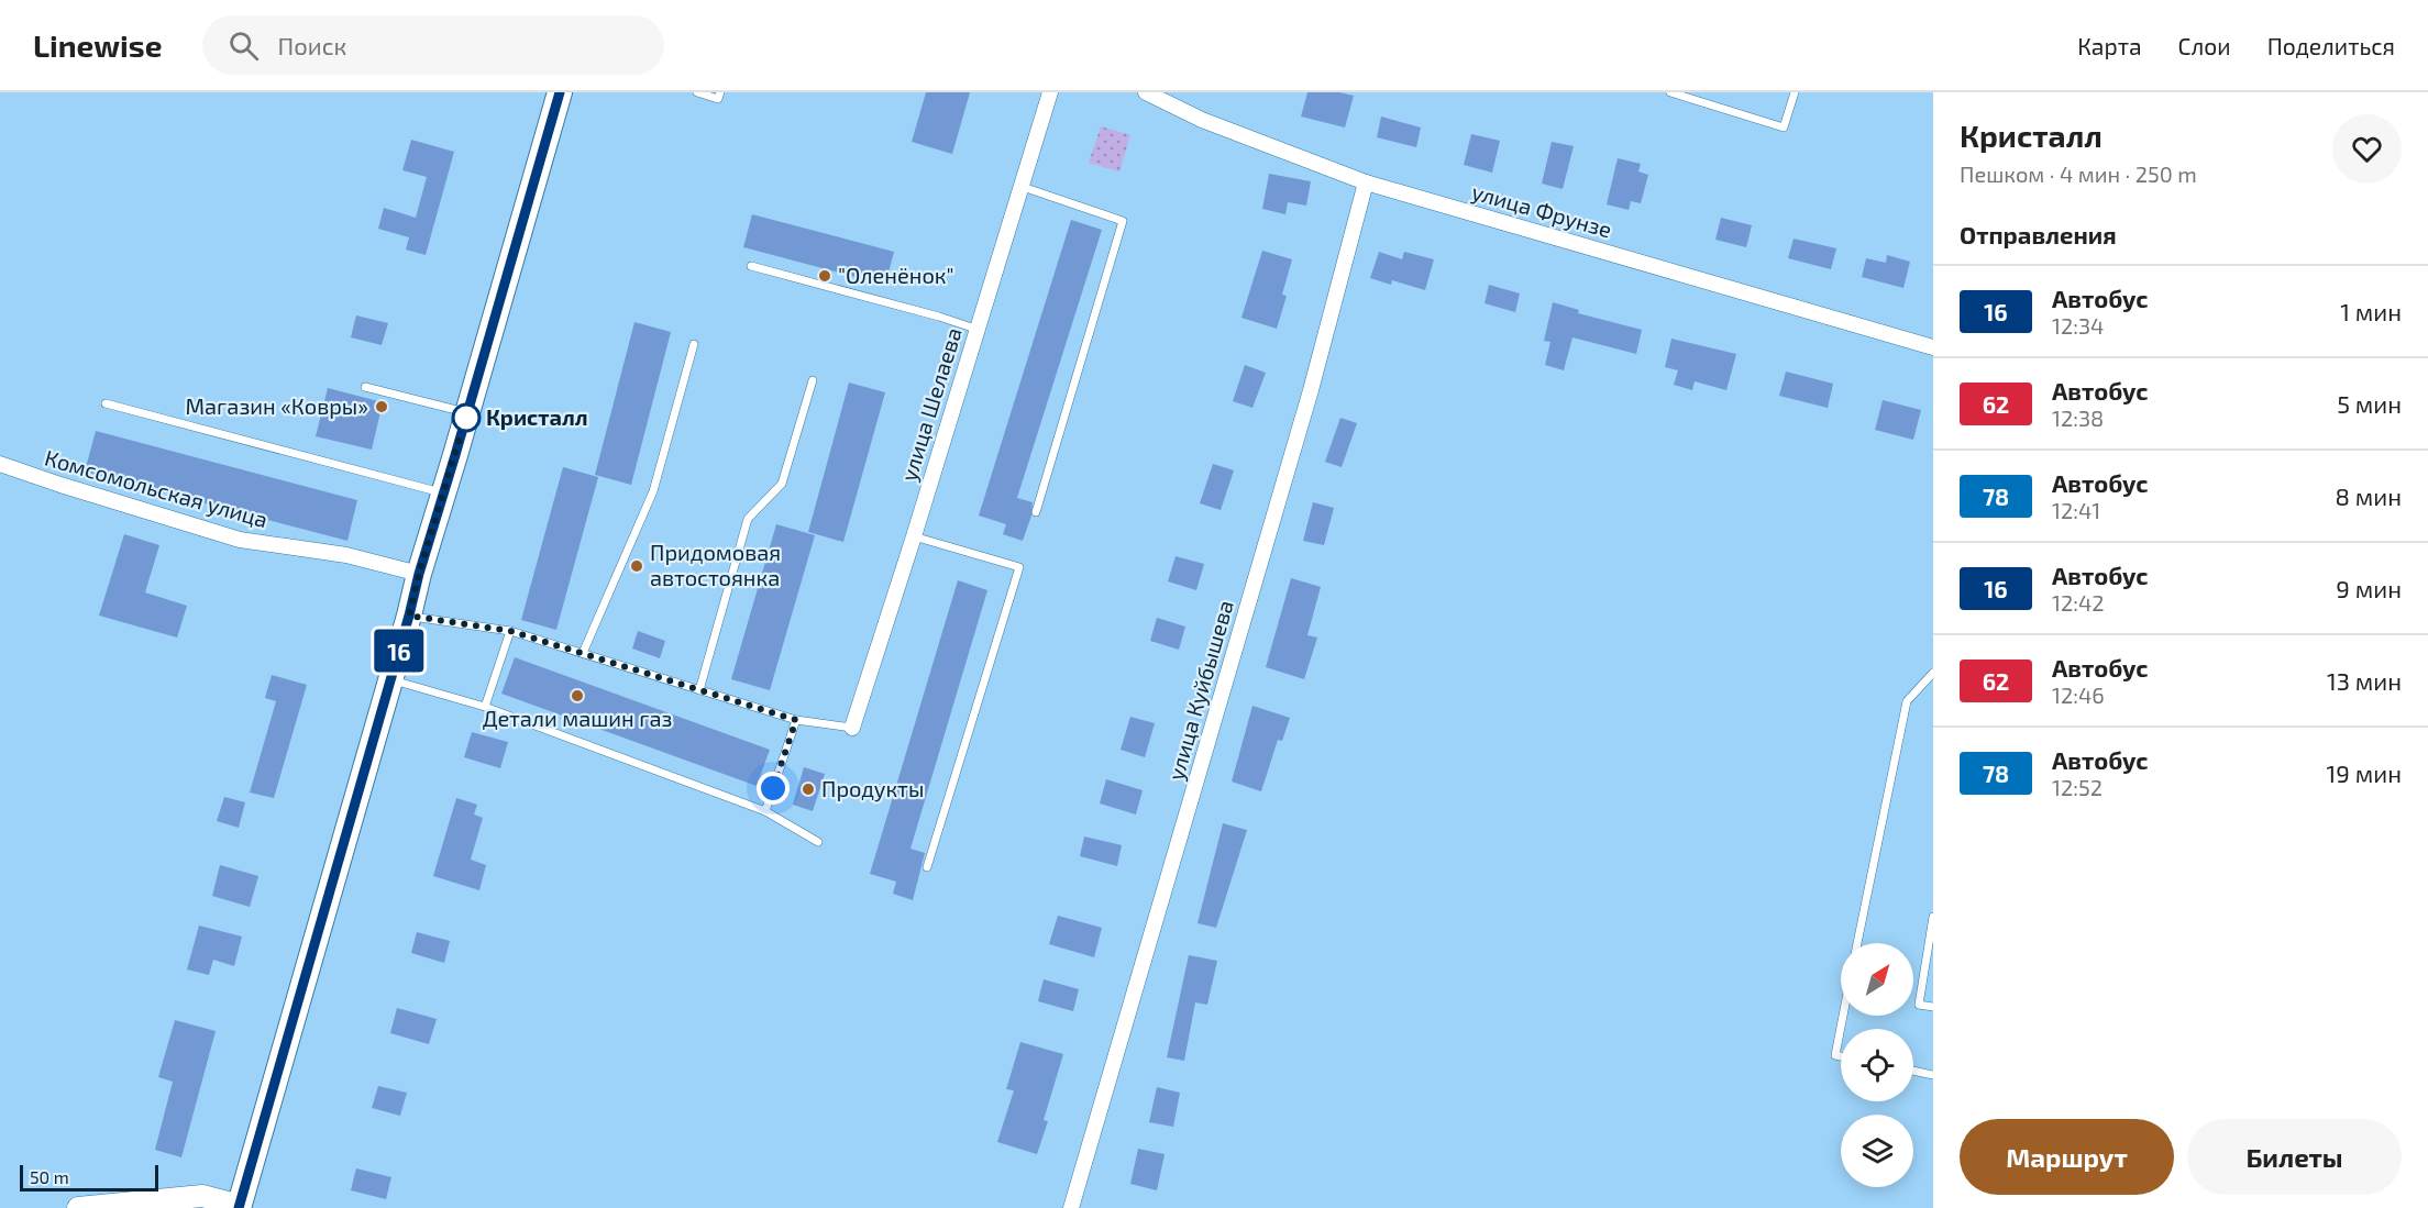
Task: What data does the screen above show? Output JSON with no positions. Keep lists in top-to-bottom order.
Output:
{
  "streets": {
    "street": [
      "улица Фрунзе",
      "улица Шелаева",
      "Комсомольская улица",
      "улица Куйбышева"
    ]
  },
  "crossings": [
    ["улица Фрунзе", "улица Куйбышева"]
  ],
  "places": [
    "\"Оленёнок\"",
    "Магазин «Ковры»",
    "Кристалл",
    "Придомовая автостоянка",
    "Детали машин газ",
    "Продукты"
  ],
  "lines": ["bus line 16"],
  "scale_bar": "50 m",
  "north": "top right",
  "page": {
    "header": "Linewise",
    "search": "Поиск",
    "nav": ["Карта", "Слои", "Поделиться"],
    "on_map": "16",
    "heading": [
      ["Кристалл", "Пешком · 4 мин · 250 m"],
      "Отправления"
    ],
    "list": [
      {
        "mark": "16",
        "name": "Автобус",
        "note": "12:34",
        "value": "1 мин"
      },
      {
        "mark": "62",
        "name": "Автобус",
        "note": "12:38",
        "value": "5 мин"
      },
      {
        "mark": "78",
        "name": "Автобус",
        "note": "12:41",
        "value": "8 мин"
      },
      {
        "mark": "16",
        "name": "Автобус",
        "note": "12:42",
        "value": "9 мин"
      },
      {
        "mark": "62",
        "name": "Автобус",
        "note": "12:46",
        "value": "13 мин"
      },
      {
        "mark": "78",
        "name": "Автобус",
        "note": "12:52",
        "value": "19 мин"
      }
    ],
    "buttons": ["Маршрут", "Билеты"],
    "scale": "50 m"
  }
}
